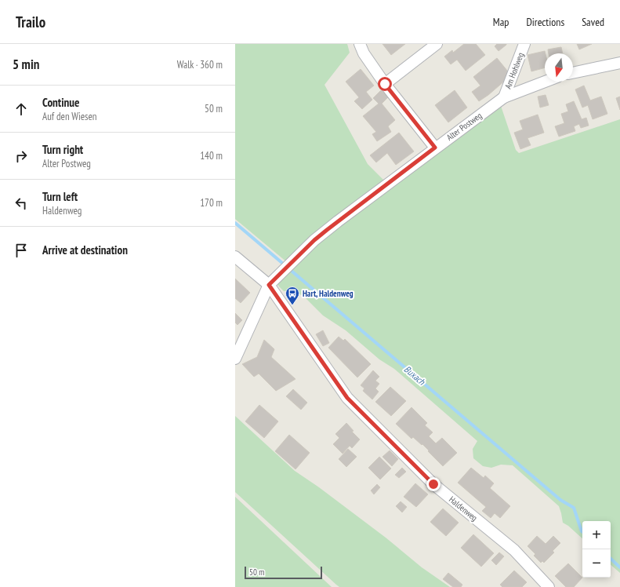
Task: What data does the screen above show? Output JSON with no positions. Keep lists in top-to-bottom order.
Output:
{
  "streets": {
    "street": ["Am Hohlweg", "Alter Postweg", "Haldenweg"]
  },
  "crossings": [
    ["Am Hohlweg", "Alter Postweg"],
    ["Alter Postweg", "Haldenweg"]
  ],
  "water": ["Buxach"],
  "places": {
    "bus stop": ["Hart, Haldenweg"]
  },
  "scale_bar": "50 m",
  "north": "bottom",
  "page": {
    "header": "Trailo",
    "nav": ["Map", "Directions", "Saved"],
    "heading": ["5 min", "Walk · 360 m"],
    "list": [
      ["Continue", "Auf den Wiesen", "50 m"],
      ["Turn right", "Alter Postweg", "140 m"],
      ["Turn left", "Haldenweg", "170 m"],
      "Arrive at destination"
    ],
    "map_buttons": ["+", "−"],
    "scale": "50 m"
  }
}
